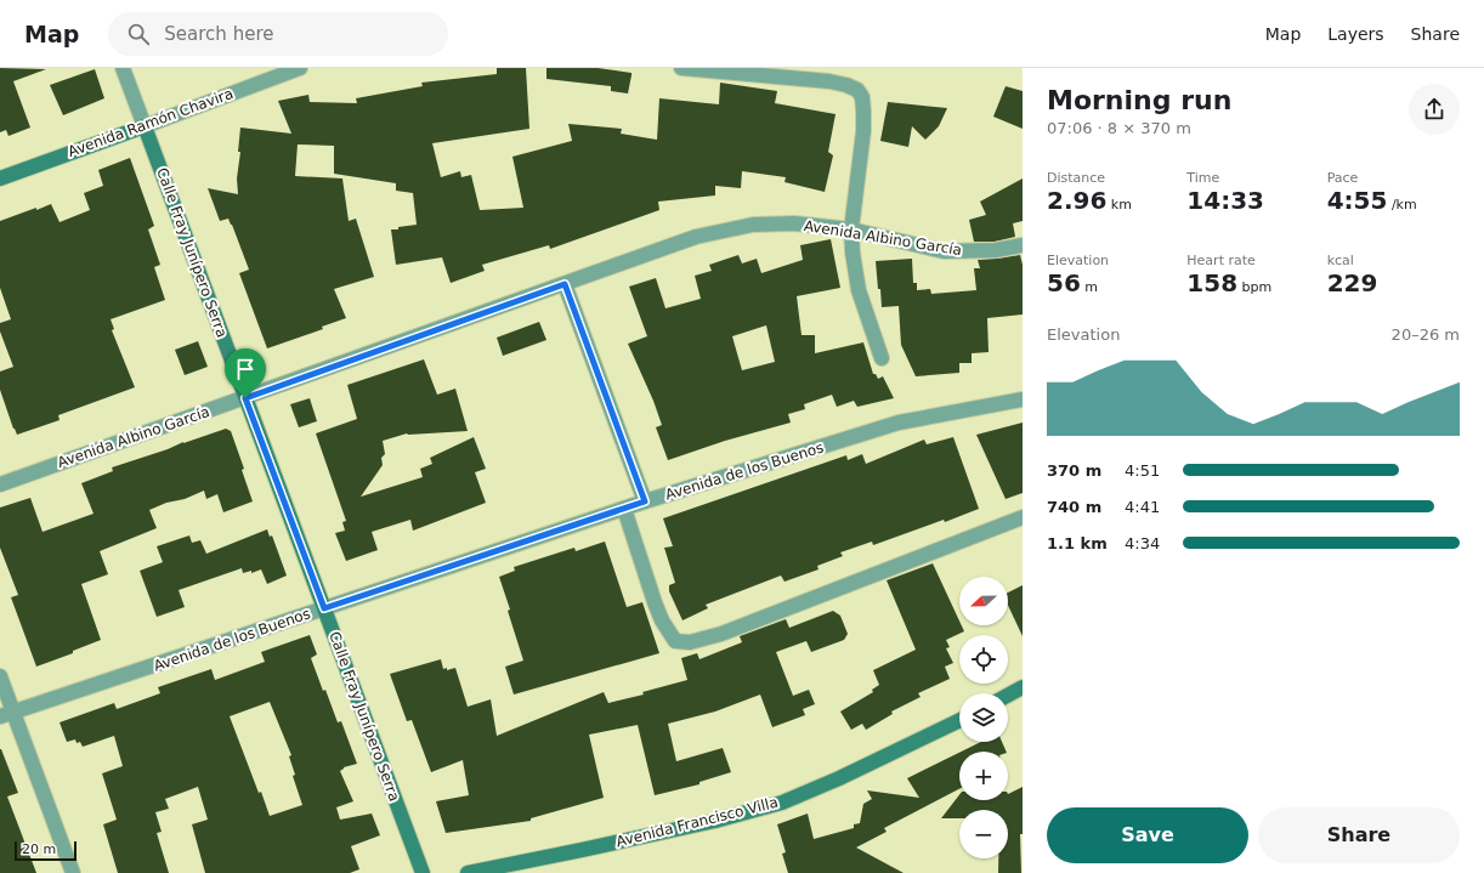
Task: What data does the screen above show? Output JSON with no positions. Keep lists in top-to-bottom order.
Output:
{
  "streets": {
    "main road": ["Avenida Ramón Chavira", "Calle Fray Junípero Serra", "Avenida Francisco Villa"],
    "street": ["Avenida Albino García", "Avenida de los Buenos"]
  },
  "crossings": [
    ["Avenida Ramón Chavira", "Calle Fray Junípero Serra"],
    ["Avenida Albino García", "Calle Fray Junípero Serra"],
    ["Calle Fray Junípero Serra", "Avenida de los Buenos"]
  ],
  "scale_bar": "20 m",
  "north": "left",
  "page": {
    "header": "Map",
    "search": "Search here",
    "nav": ["Map", "Layers", "Share"],
    "heading": ["Morning run", "07:06 · 8 × 370 m"],
    "stats": [
      ["Distance", "2.96 km"],
      ["Time", "14:33"],
      ["Pace", "4:55 /km"],
      ["Elevation", "56 m"],
      ["Heart rate", "158 bpm"],
      ["kcal", "229"]
    ],
    "chart": ["Elevation", "20–26 m"],
    "list": [
      {
        "name": "370 m",
        "note": "4:51"
      },
      {
        "name": "740 m",
        "note": "4:41"
      },
      {
        "name": "1.1 km",
        "note": "4:34"
      }
    ],
    "map_buttons": ["+", "−"],
    "buttons": ["Save", "Share"],
    "scale": "20 m"
  }
}
